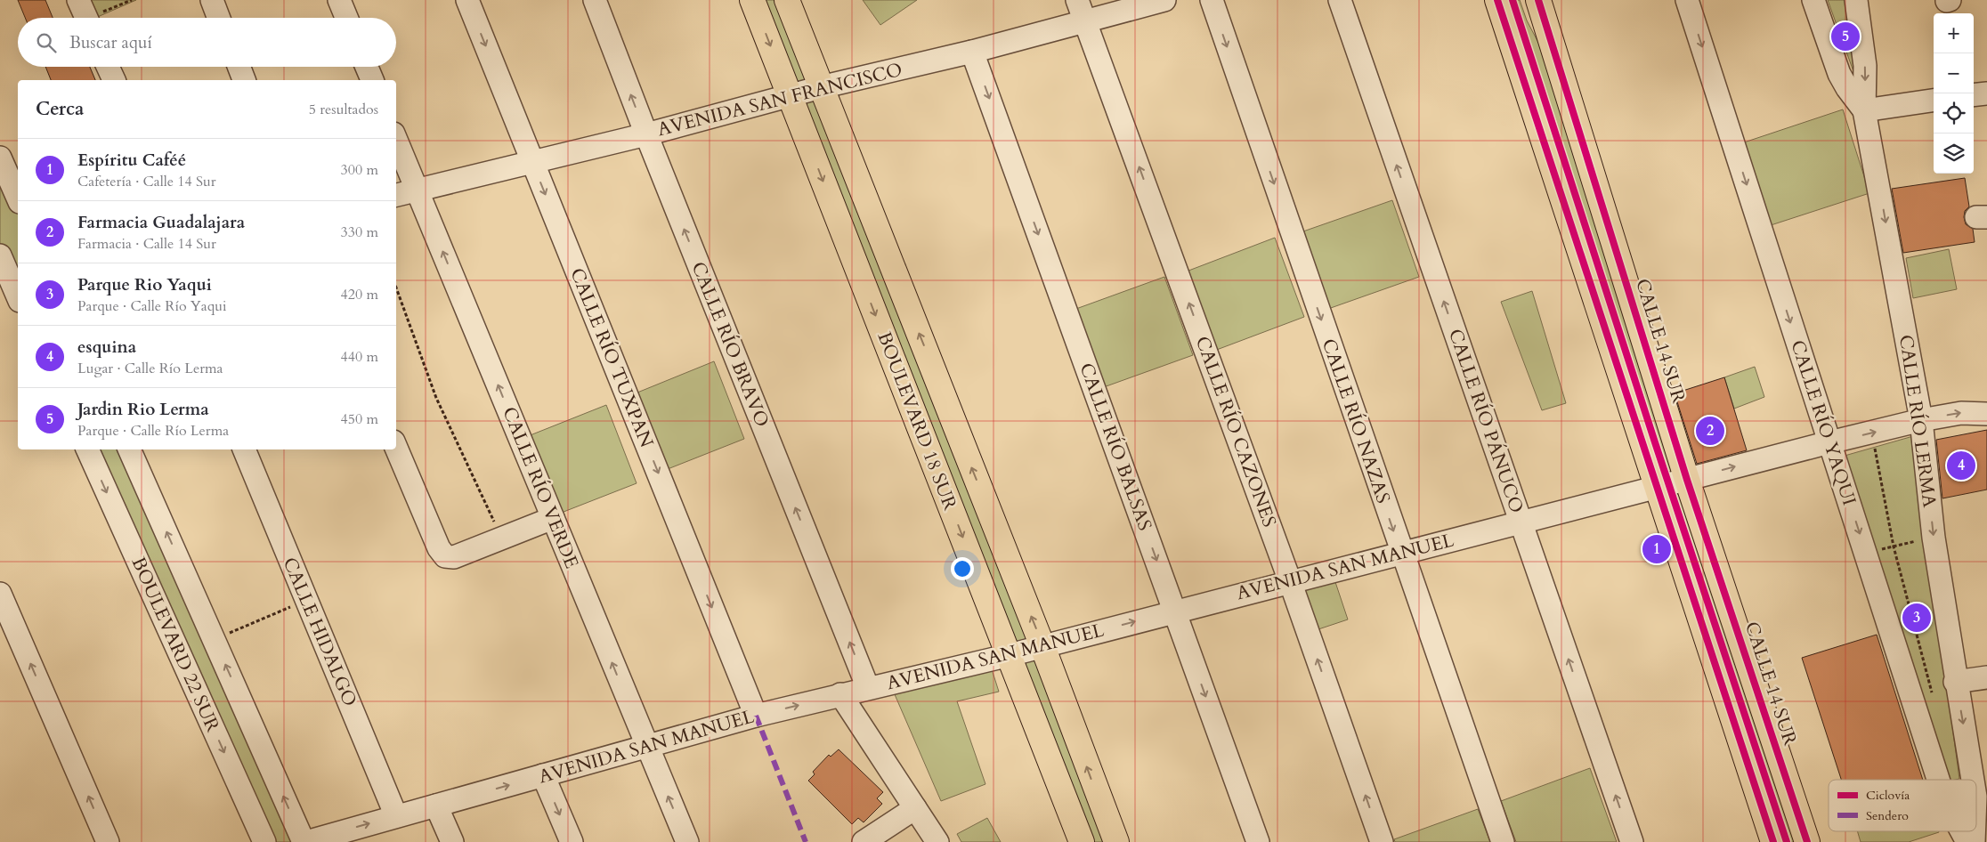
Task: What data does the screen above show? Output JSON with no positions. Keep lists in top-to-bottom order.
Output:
{
  "streets": {
    "main road": ["CALLE 14 SUR", "BOULEVARD 18 SUR"],
    "street": [
      "AVENIDA SAN FRANCISCO",
      "CALLE RÍO BRAVO",
      "CALLE RÍO TUXPAN",
      "CALLE RÍO NAZAS",
      "CALLE RÍO PÁNUCO",
      "CALLE RÍO LERMA",
      "CALLE RÍO YAQUI",
      "CALLE RÍO CAZONES",
      "CALLE RÍO BALSAS",
      "CALLE RÍO VERDE",
      "AVENIDA SAN MANUEL",
      "CALLE HIDALGO",
      "BOULEVARD 22 SUR"
    ]
  },
  "crossings": [
    ["AVENIDA SAN FRANCISCO", "CALLE RÍO BRAVO"],
    ["AVENIDA SAN FRANCISCO", "CALLE RÍO TUXPAN"],
    ["AVENIDA SAN FRANCISCO", "BOULEVARD 18 SUR"],
    ["AVENIDA SAN FRANCISCO", "CALLE RÍO CAZONES"],
    ["AVENIDA SAN FRANCISCO", "CALLE RÍO BALSAS"],
    ["AVENIDA SAN FRANCISCO", "CALLE RÍO VERDE"],
    ["CALLE 14 SUR", "AVENIDA SAN MANUEL"],
    ["CALLE RÍO BRAVO", "AVENIDA SAN MANUEL"],
    ["CALLE RÍO TUXPAN", "AVENIDA SAN MANUEL"],
    ["BOULEVARD 18 SUR", "AVENIDA SAN MANUEL"],
    ["CALLE RÍO NAZAS", "AVENIDA SAN MANUEL"],
    ["CALLE RÍO PÁNUCO", "AVENIDA SAN MANUEL"],
    ["CALLE RÍO LERMA", "AVENIDA SAN MANUEL"],
    ["CALLE RÍO YAQUI", "AVENIDA SAN MANUEL"],
    ["CALLE RÍO CAZONES", "AVENIDA SAN MANUEL"],
    ["CALLE RÍO BALSAS", "AVENIDA SAN MANUEL"],
    ["CALLE RÍO VERDE", "AVENIDA SAN MANUEL"],
    ["AVENIDA SAN MANUEL", "CALLE HIDALGO"],
    ["AVENIDA SAN MANUEL", "BOULEVARD 22 SUR"]
  ],
  "one_way": [
    "CALLE RÍO BRAVO",
    "CALLE RÍO TUXPAN",
    "CALLE RÍO NAZAS",
    "CALLE RÍO PÁNUCO",
    "CALLE RÍO LERMA",
    "CALLE RÍO YAQUI",
    "CALLE RÍO CAZONES",
    "CALLE RÍO BALSAS",
    "CALLE RÍO VERDE",
    "AVENIDA SAN MANUEL"
  ],
  "legend": ["Ciclovía", "Sendero"],
  "page": {
    "map_buttons": ["+", "−"],
    "search": "Buscar aquí",
    "pins": [
      "5",
      "2",
      "4",
      "1",
      "3"
    ],
    "heading": ["Cerca", "5 resultados"],
    "list": [
      {
        "mark": "1",
        "name": "Espíritu Caféé",
        "note": "Cafetería · Calle 14 Sur",
        "value": "300 m"
      },
      {
        "mark": "2",
        "name": "Farmacia Guadalajara",
        "note": "Farmacia · Calle 14 Sur",
        "value": "330 m"
      },
      {
        "mark": "3",
        "name": "Parque Rio Yaqui",
        "note": "Parque · Calle Río Yaqui",
        "value": "420 m"
      },
      {
        "mark": "4",
        "name": "esquina",
        "note": "Lugar · Calle Río Lerma",
        "value": "440 m"
      },
      {
        "mark": "5",
        "name": "Jardin Rio Lerma",
        "note": "Parque · Calle Río Lerma",
        "value": "450 m"
      }
    ]
  }
}
